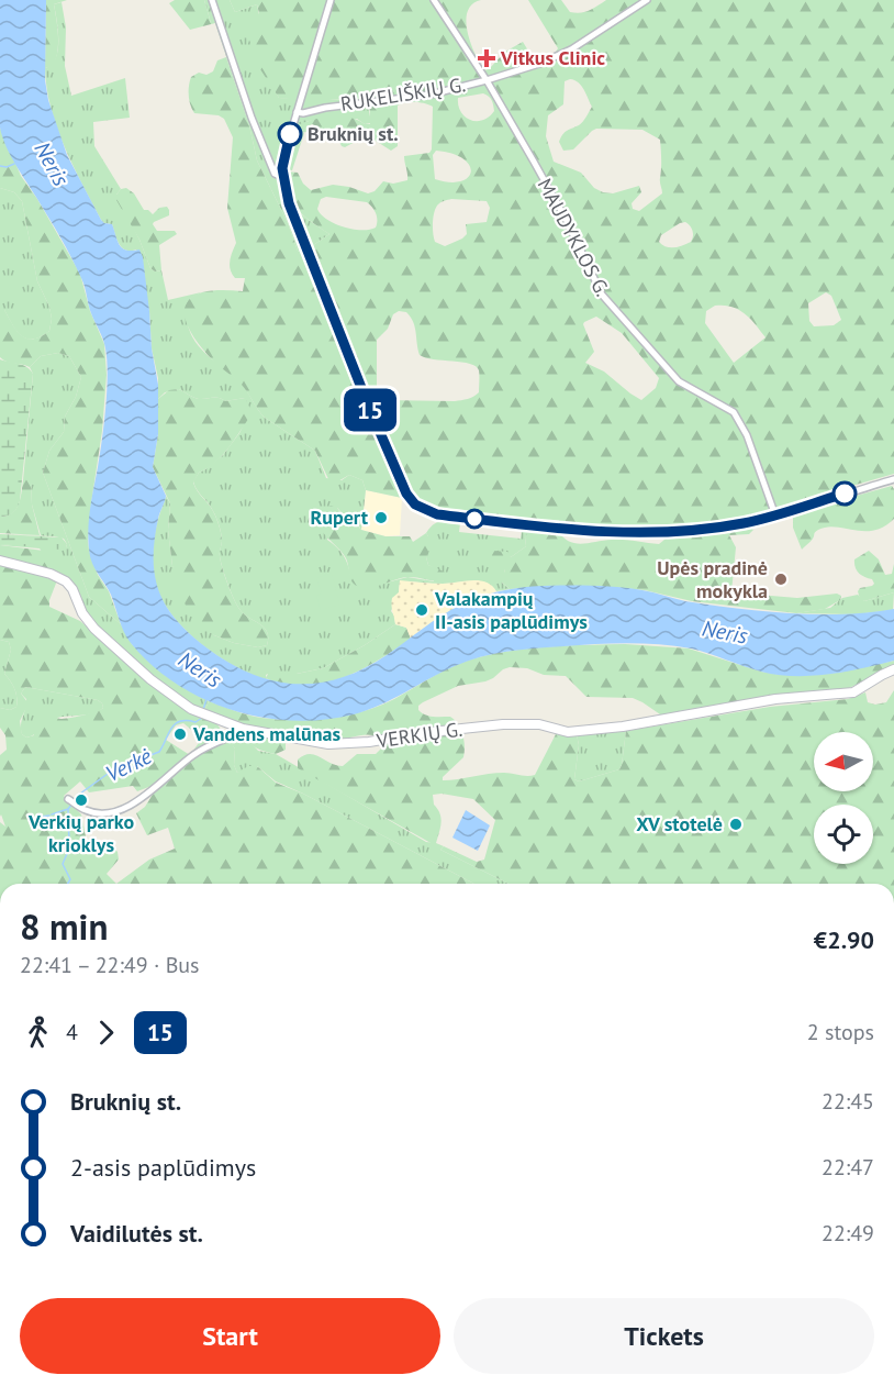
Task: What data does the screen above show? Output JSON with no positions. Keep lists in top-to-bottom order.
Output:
{
  "streets": {
    "main road": ["VERKIŲ G."],
    "street": ["RUKELIŠKIŲ G.", "MAUDYKLOS G."]
  },
  "crossings": [
    ["RUKELIŠKIŲ G.", "MAUDYKLOS G."]
  ],
  "water": ["Neris", "Verkė"],
  "places": {
    "health": ["Vitkus Clinic"],
    "other": [
      "Bruknių st.",
      "Rupert",
      "Upės pradinė mokykla",
      "Valakampių II-asis paplūdimys",
      "Vandens malūnas",
      "Verkių parko krioklys",
      "XV stotelė"
    ]
  },
  "lines": ["bus line 15"],
  "north": "left",
  "page": {
    "on_map": "15",
    "heading": ["8 min", "22:41 – 22:49 · Bus", "€2.90"],
    "legs": ["4", "15", "2 stops"],
    "list": [
      {
        "name": "Bruknių st.",
        "value": "22:45"
      },
      {
        "name": "2-asis paplūdimys",
        "value": "22:47"
      },
      {
        "name": "Vaidilutės st.",
        "value": "22:49"
      }
    ],
    "buttons": ["Start", "Tickets"]
  }
}
